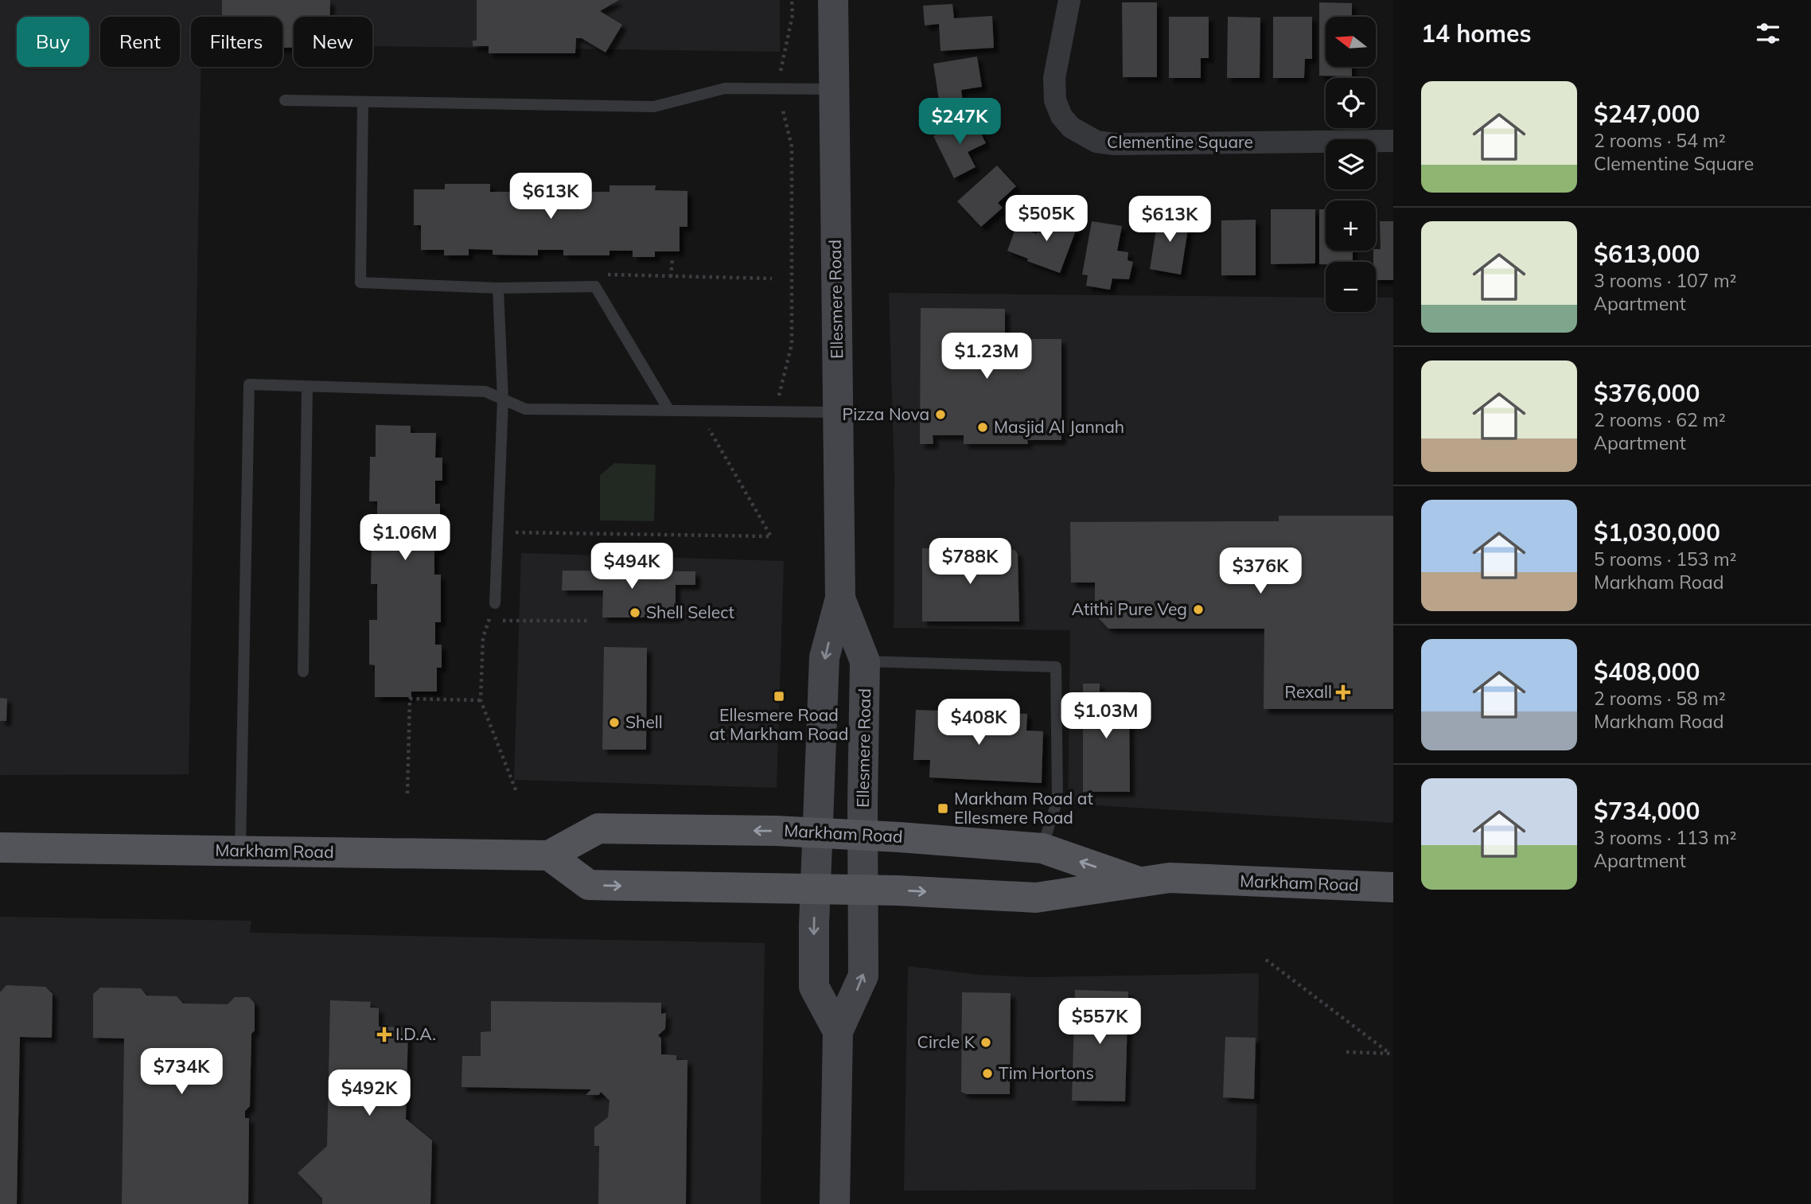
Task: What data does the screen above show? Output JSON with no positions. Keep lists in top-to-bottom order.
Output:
{
  "streets": {
    "main road": ["Ellesmere Road", "Markham Road"],
    "street": ["Clementine Square"]
  },
  "crossings": [
    ["Ellesmere Road", "Markham Road"]
  ],
  "places": {
    "other": [
      "Pizza Nova",
      "Masjid Al Jannah",
      "Atithi Pure Veg",
      "Shell Select",
      "Shell",
      "Circle K",
      "Tim Hortons"
    ],
    "health": ["Rexall", "I.D.A."],
    "transit": ["Ellesmere Road at Markham Road", "Markham Road at Ellesmere Road"]
  },
  "north": "left",
  "page": {
    "heading": "14 homes",
    "map_buttons": ["+", "−"],
    "chip": [
      "Buy",
      "Rent",
      "Filters",
      "New"
    ],
    "list": [
      {
        "name": "$247,000",
        "note": "2 rooms · 54 m² · Clementine Square"
      },
      {
        "name": "$613,000",
        "note": "3 rooms · 107 m² · Apartment"
      },
      {
        "name": "$376,000",
        "note": "2 rooms · 62 m² · Apartment"
      },
      {
        "name": "$1,030,000",
        "note": "5 rooms · 153 m² · Markham Road"
      },
      {
        "name": "$408,000",
        "note": "2 rooms · 58 m² · Markham Road"
      },
      {
        "name": "$734,000",
        "note": "3 rooms · 113 m² · Apartment"
      }
    ],
    "price": [
      "$247K",
      "$613K",
      "$505K",
      "$613K",
      "$1.23M",
      "$1.06M",
      "$788K",
      "$494K",
      "$376K",
      "$1.03M",
      "$408K",
      "$557K",
      "$734K",
      "$492K"
    ]
  }
}
